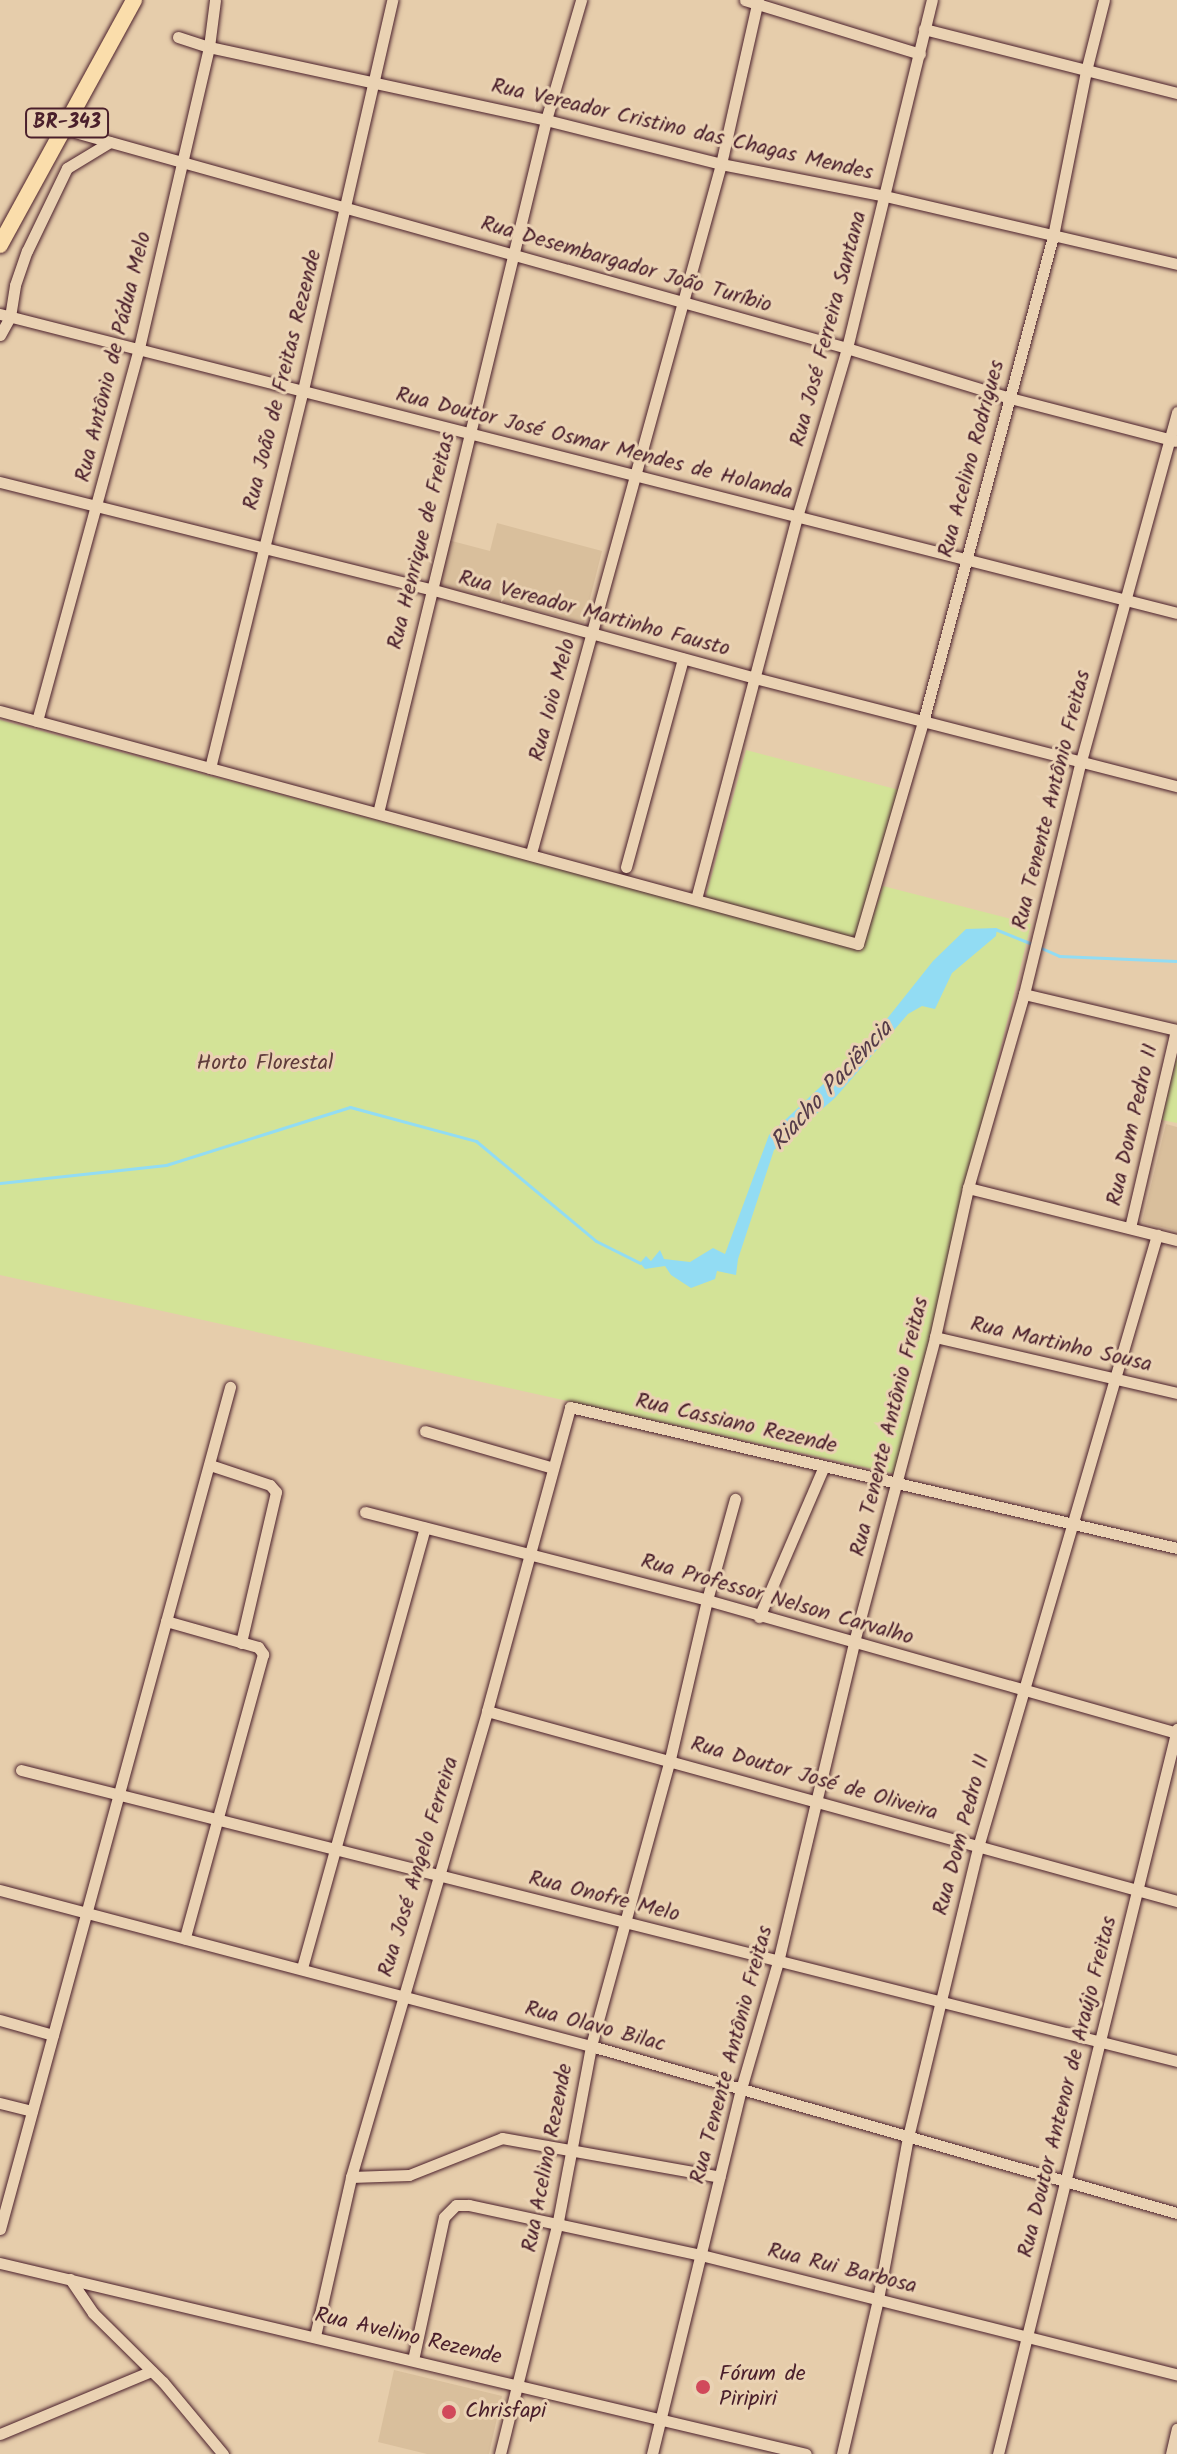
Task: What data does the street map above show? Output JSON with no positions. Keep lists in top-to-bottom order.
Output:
{
  "streets": {
    "highway": ["BR-343"],
    "street": [
      "Rua Vereador Cristino das Chagas Mendes",
      "Rua Desembargador João Turíbio",
      "Rua José Ferreira Santana",
      "Rua Antônio de Pádua Melo",
      "Rua João de Freitas Rezende",
      "Rua Doutor José Osmar Mendes de Holanda",
      "Rua Acelino Rodrigues",
      "Rua Henrique de Freitas",
      "Rua Vereador Martinho Fausto",
      "Rua Ioio Melo",
      "Rua Tenente Antônio Freitas",
      "Rua Dom Pedro II",
      "Rua Martinho Sousa",
      "Rua Cassiano Rezende",
      "Rua Professor Nelson Carvalho",
      "Rua Doutor José de Oliveira",
      "Rua José Angelo Ferreira",
      "Rua Onofre Melo",
      "Rua Olavo Bilac",
      "Rua Doutor Antenor de Araújo Freitas",
      "Rua Acelino Rezende",
      "Rua Rui Barbosa",
      "Rua Avelino Rezende"
    ]
  },
  "crossings": [
    ["BR-343", "Rua Desembargador João Turíbio"],
    ["Rua Vereador Cristino das Chagas Mendes", "Rua José Ferreira Santana"],
    ["Rua Vereador Cristino das Chagas Mendes", "Rua Antônio de Pádua Melo"],
    ["Rua Vereador Cristino das Chagas Mendes", "Rua João de Freitas Rezende"],
    ["Rua Vereador Cristino das Chagas Mendes", "Rua Acelino Rodrigues"],
    ["Rua Vereador Cristino das Chagas Mendes", "Rua Henrique de Freitas"],
    ["Rua Vereador Cristino das Chagas Mendes", "Rua Ioio Melo"],
    ["Rua Desembargador João Turíbio", "Rua José Ferreira Santana"],
    ["Rua Desembargador João Turíbio", "Rua Antônio de Pádua Melo"],
    ["Rua Desembargador João Turíbio", "Rua João de Freitas Rezende"],
    ["Rua Desembargador João Turíbio", "Rua Acelino Rodrigues"],
    ["Rua Desembargador João Turíbio", "Rua Henrique de Freitas"],
    ["Rua Desembargador João Turíbio", "Rua Ioio Melo"],
    ["Rua Desembargador João Turíbio", "Rua Tenente Antônio Freitas"],
    ["Rua José Ferreira Santana", "Rua Doutor José Osmar Mendes de Holanda"],
    ["Rua José Ferreira Santana", "Rua Acelino Rodrigues"],
    ["Rua José Ferreira Santana", "Rua Vereador Martinho Fausto"],
    ["Rua Antônio de Pádua Melo", "Rua Doutor José Osmar Mendes de Holanda"],
    ["Rua Antônio de Pádua Melo", "Rua Vereador Martinho Fausto"],
    ["Rua João de Freitas Rezende", "Rua Doutor José Osmar Mendes de Holanda"],
    ["Rua João de Freitas Rezende", "Rua Vereador Martinho Fausto"],
    ["Rua Doutor José Osmar Mendes de Holanda", "Rua Acelino Rodrigues"],
    ["Rua Doutor José Osmar Mendes de Holanda", "Rua Henrique de Freitas"],
    ["Rua Doutor José Osmar Mendes de Holanda", "Rua Ioio Melo"],
    ["Rua Doutor José Osmar Mendes de Holanda", "Rua Tenente Antônio Freitas"],
    ["Rua Acelino Rodrigues", "Rua Vereador Martinho Fausto"],
    ["Rua Henrique de Freitas", "Rua Vereador Martinho Fausto"],
    ["Rua Vereador Martinho Fausto", "Rua Ioio Melo"],
    ["Rua Vereador Martinho Fausto", "Rua Tenente Antônio Freitas"],
    ["Rua Tenente Antônio Freitas", "Rua Martinho Sousa"],
    ["Rua Tenente Antônio Freitas", "Rua Cassiano Rezende"],
    ["Rua Tenente Antônio Freitas", "Rua Professor Nelson Carvalho"],
    ["Rua Tenente Antônio Freitas", "Rua Doutor José de Oliveira"],
    ["Rua Tenente Antônio Freitas", "Rua Onofre Melo"],
    ["Rua Tenente Antônio Freitas", "Rua Olavo Bilac"],
    ["Rua Tenente Antônio Freitas", "Rua Rui Barbosa"],
    ["Rua Tenente Antônio Freitas", "Rua Avelino Rezende"],
    ["Rua Dom Pedro II", "Rua Martinho Sousa"],
    ["Rua Dom Pedro II", "Rua Cassiano Rezende"],
    ["Rua Dom Pedro II", "Rua Professor Nelson Carvalho"],
    ["Rua Dom Pedro II", "Rua Doutor José de Oliveira"],
    ["Rua Dom Pedro II", "Rua Onofre Melo"],
    ["Rua Dom Pedro II", "Rua Olavo Bilac"],
    ["Rua Dom Pedro II", "Rua Rui Barbosa"],
    ["Rua Cassiano Rezende", "Rua José Angelo Ferreira"],
    ["Rua Professor Nelson Carvalho", "Rua José Angelo Ferreira"],
    ["Rua Professor Nelson Carvalho", "Rua Doutor Antenor de Araújo Freitas"],
    ["Rua Professor Nelson Carvalho", "Rua Acelino Rezende"],
    ["Rua Doutor José de Oliveira", "Rua José Angelo Ferreira"],
    ["Rua Doutor José de Oliveira", "Rua Doutor Antenor de Araújo Freitas"],
    ["Rua Doutor José de Oliveira", "Rua Acelino Rezende"],
    ["Rua José Angelo Ferreira", "Rua Onofre Melo"],
    ["Rua José Angelo Ferreira", "Rua Olavo Bilac"],
    ["Rua José Angelo Ferreira", "Rua Avelino Rezende"],
    ["Rua Onofre Melo", "Rua Doutor Antenor de Araújo Freitas"],
    ["Rua Onofre Melo", "Rua Acelino Rezende"],
    ["Rua Olavo Bilac", "Rua Doutor Antenor de Araújo Freitas"],
    ["Rua Olavo Bilac", "Rua Acelino Rezende"],
    ["Rua Doutor Antenor de Araújo Freitas", "Rua Rui Barbosa"],
    ["Rua Acelino Rezende", "Rua Rui Barbosa"],
    ["Rua Acelino Rezende", "Rua Avelino Rezende"],
    ["Rua Rui Barbosa", "Rua Avelino Rezende"]
  ],
  "water": ["Riacho Paciência"],
  "parks": ["Horto Florestal"],
  "places": ["Fórum de Piripiri", "Chrisfapi"]
}
